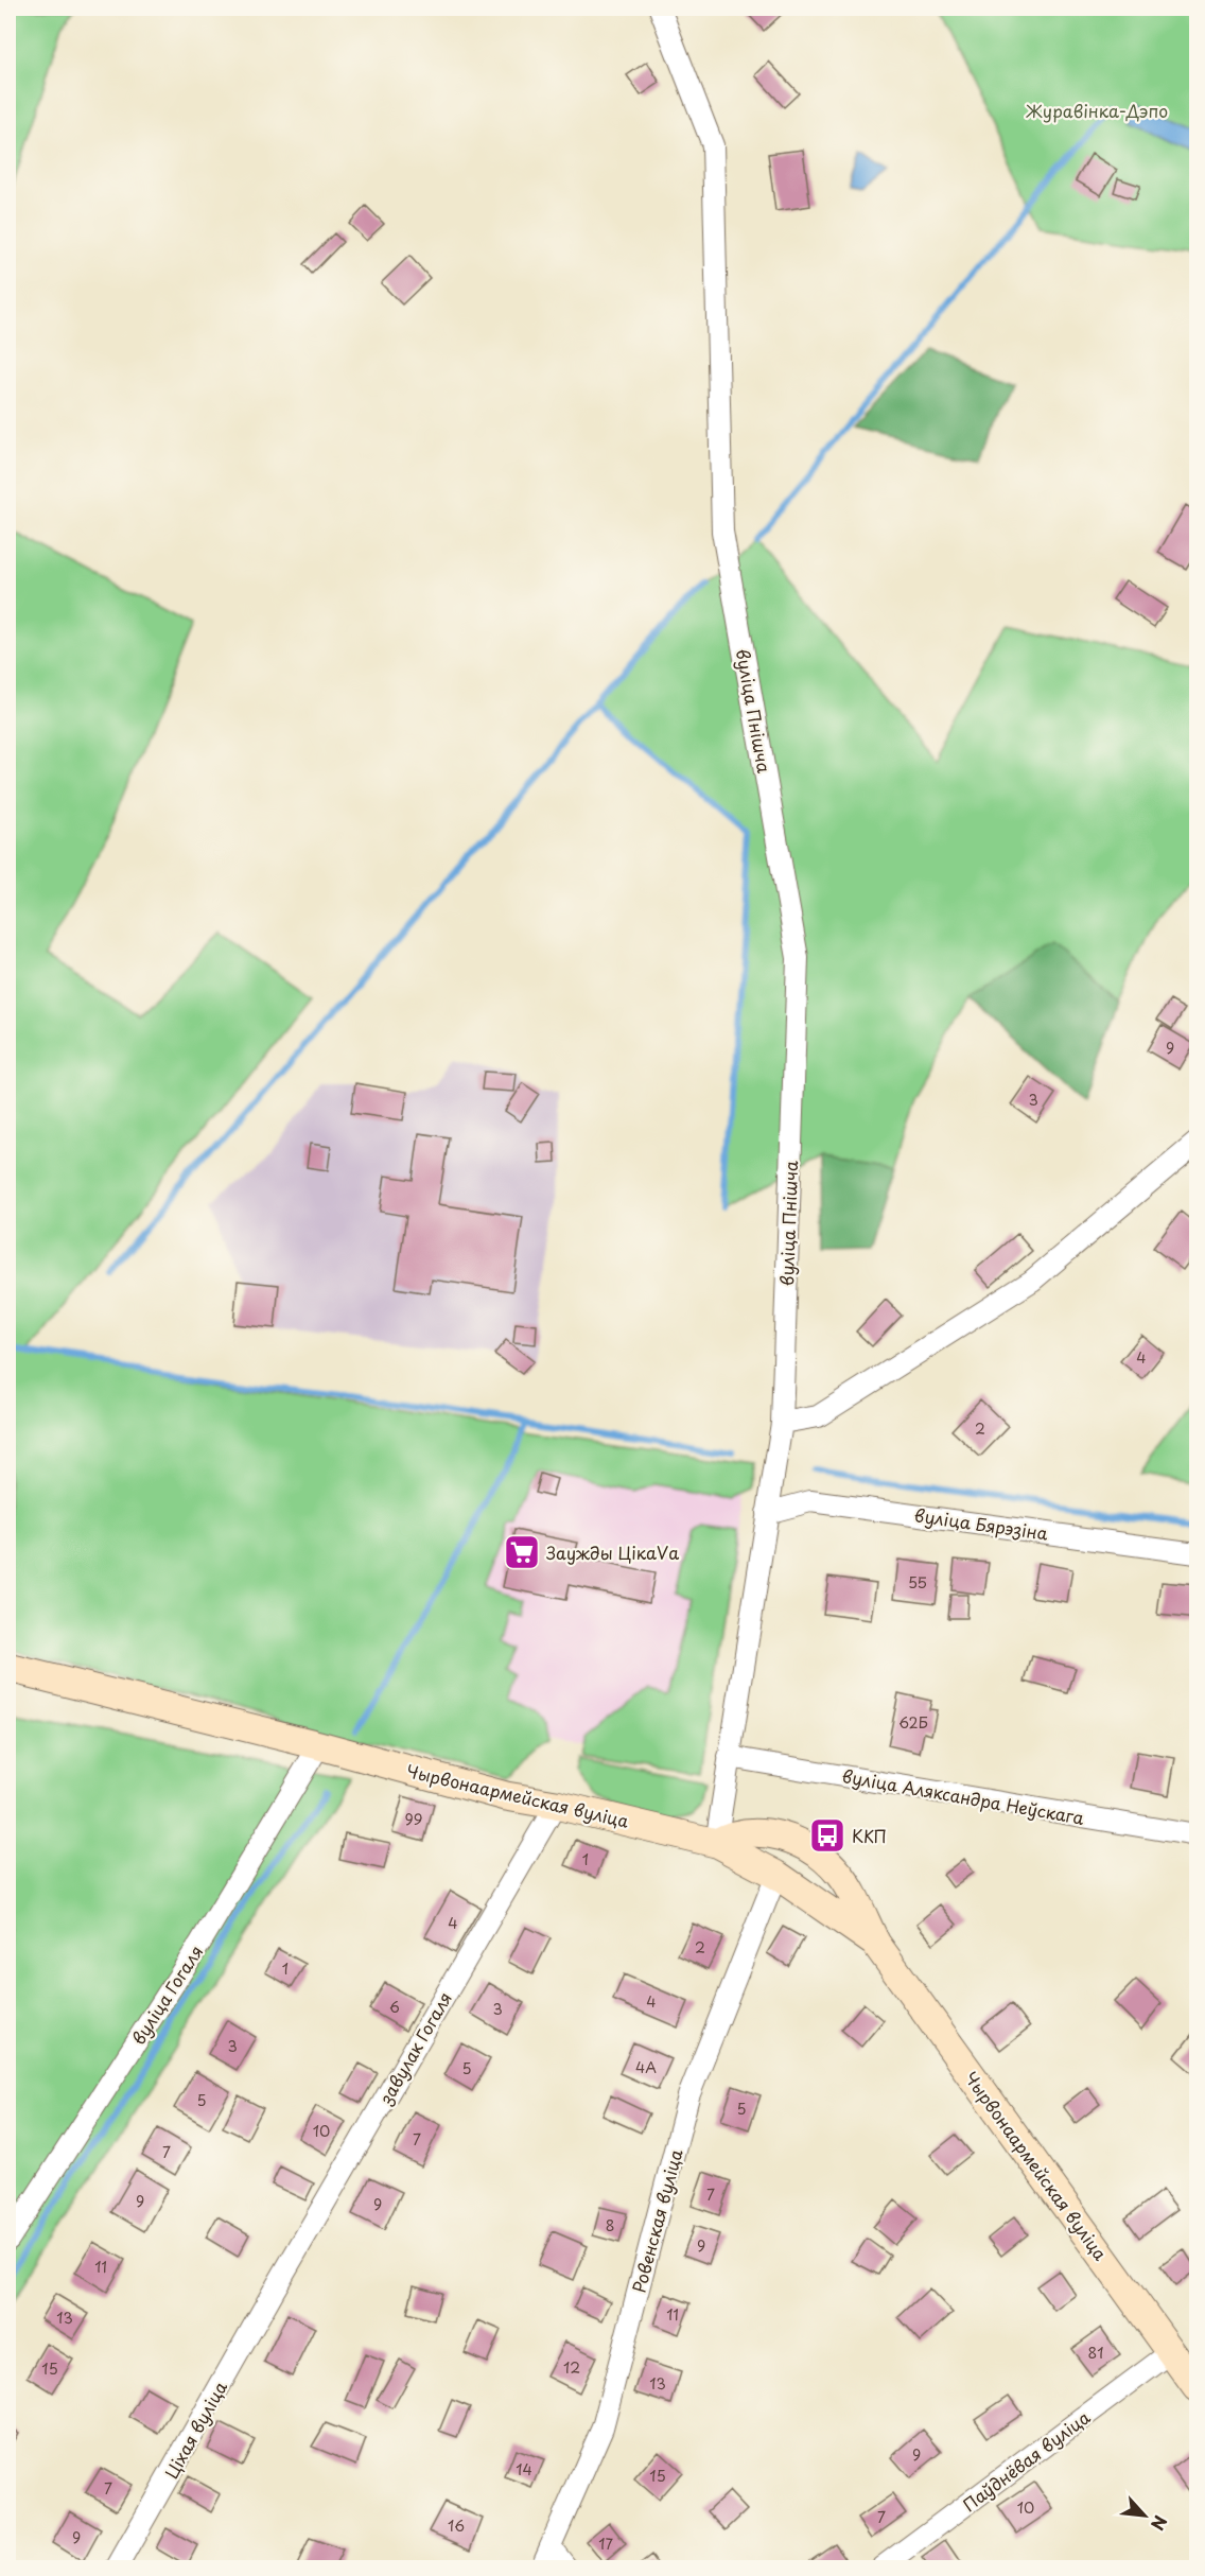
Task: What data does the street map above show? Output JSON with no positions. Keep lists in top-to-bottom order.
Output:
{
  "streets": {
    "main road": ["Чырвонаармейская вуліца"],
    "street": [
      "вуліца Пнішча",
      "вуліца Бярэзіна",
      "вуліца Аляксандра Неўскага",
      "вуліца Гогаля",
      "завулак Гогаля",
      "Ровенская вуліца",
      "Ціхая вуліца",
      "Паўднёвая вуліца"
    ]
  },
  "crossings": [
    ["вуліца Пнішча", "вуліца Бярэзіна"],
    ["вуліца Пнішча", "Чырвонаармейская вуліца"],
    ["вуліца Пнішча", "вуліца Аляксандра Неўскага"],
    ["Чырвонаармейская вуліца", "вуліца Гогаля"],
    ["Чырвонаармейская вуліца", "завулак Гогаля"],
    ["Чырвонаармейская вуліца", "Ровенская вуліца"],
    ["Чырвонаармейская вуліца", "Паўднёвая вуліца"],
    ["завулак Гогаля", "Ціхая вуліца"]
  ],
  "parks": ["Журавінка-Дэпо"],
  "places": {
    "supermarket": ["Заужды ЦікаVа"],
    "bus stop": ["ККП"]
  },
  "house_numbers": [
    "9",
    "3",
    "4",
    "2",
    "55",
    "62Б",
    "99",
    "1",
    "4",
    "2",
    "1",
    "4",
    "6",
    "3",
    "3",
    "4А",
    "5",
    "5",
    "5",
    "10",
    "7",
    "7",
    "7",
    "9",
    "9",
    "8",
    "9",
    "11",
    "11",
    "13",
    "81",
    "12",
    "15",
    "13",
    "9",
    "14",
    "15",
    "7",
    "10",
    "7",
    "16",
    "9",
    "17"
  ],
  "north": "bottom right"
}
